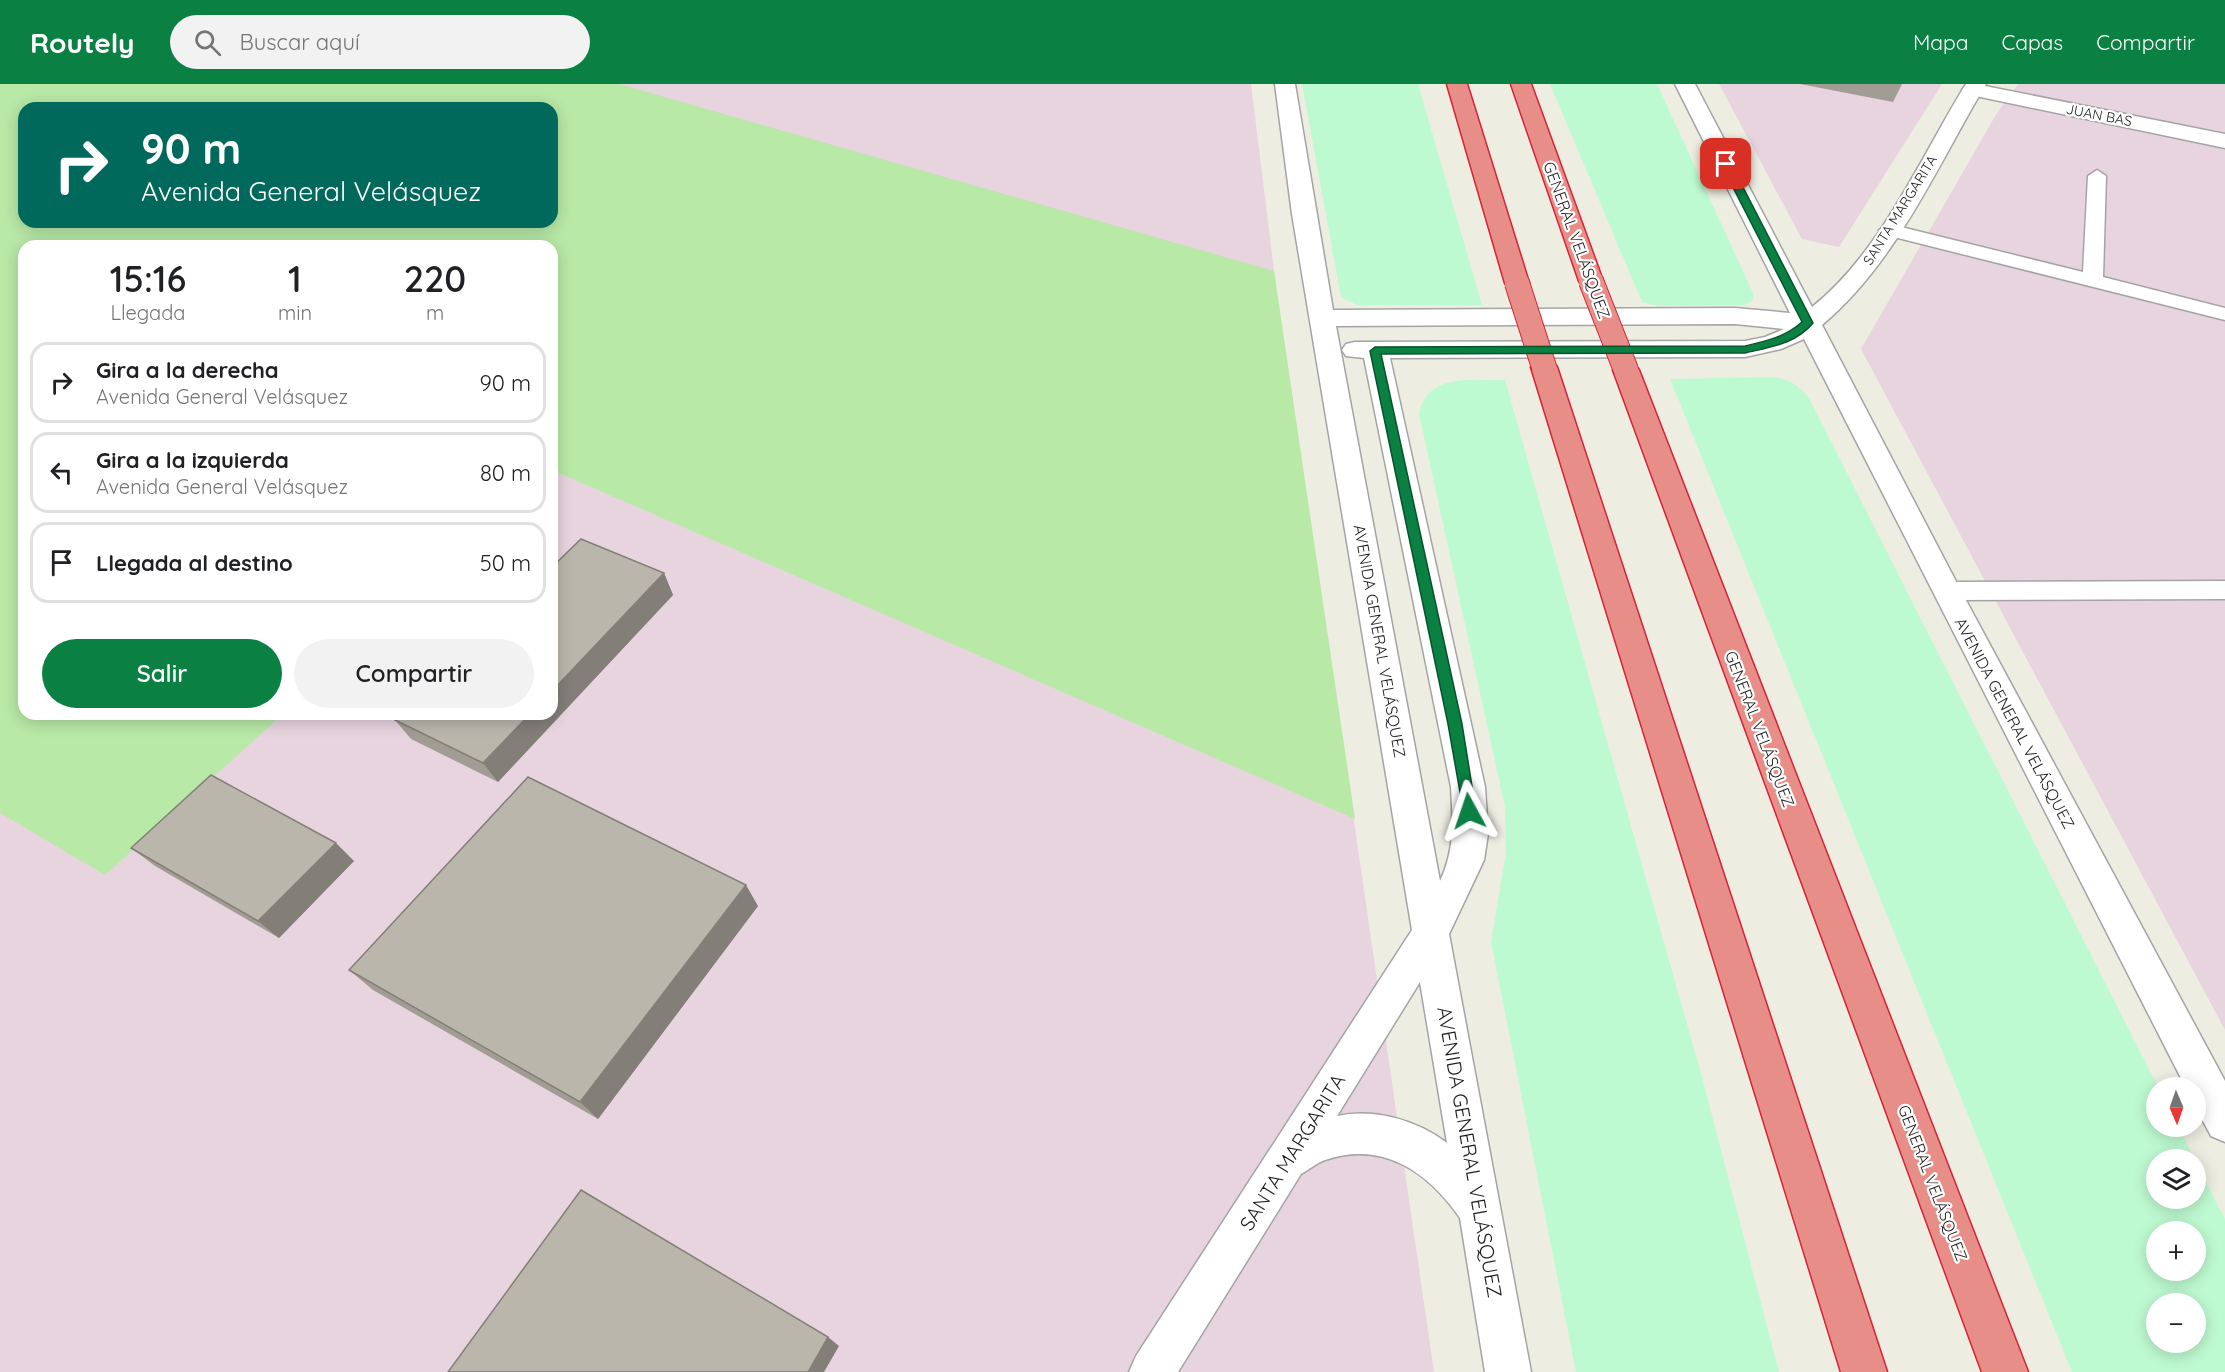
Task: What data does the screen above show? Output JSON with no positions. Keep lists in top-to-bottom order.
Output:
{
  "streets": {
    "highway": ["GENERAL VELÁSQUEZ"],
    "street": ["JUAN BAS", "SANTA MARGARITA", "AVENIDA GENERAL VELÁSQUEZ"]
  },
  "crossings": [
    ["JUAN BAS", "SANTA MARGARITA"],
    ["SANTA MARGARITA", "AVENIDA GENERAL VELÁSQUEZ"]
  ],
  "north": "bottom",
  "page": {
    "header": "Routely",
    "search": "Buscar aquí",
    "nav": ["Mapa", "Capas", "Compartir"],
    "turn": ["90 m", "Avenida General Velásquez"],
    "eta": [
      "15:16",
      "Llegada",
      "1",
      "min",
      "220",
      "m"
    ],
    "list": [
      {
        "name": "Gira a la derecha",
        "note": "Avenida General Velásquez",
        "value": "90 m"
      },
      {
        "name": "Gira a la izquierda",
        "note": "Avenida General Velásquez",
        "value": "80 m"
      },
      {
        "name": "Llegada al destino",
        "value": "50 m"
      }
    ],
    "buttons": ["Salir", "Compartir"],
    "map_buttons": ["+", "−"]
  }
}
